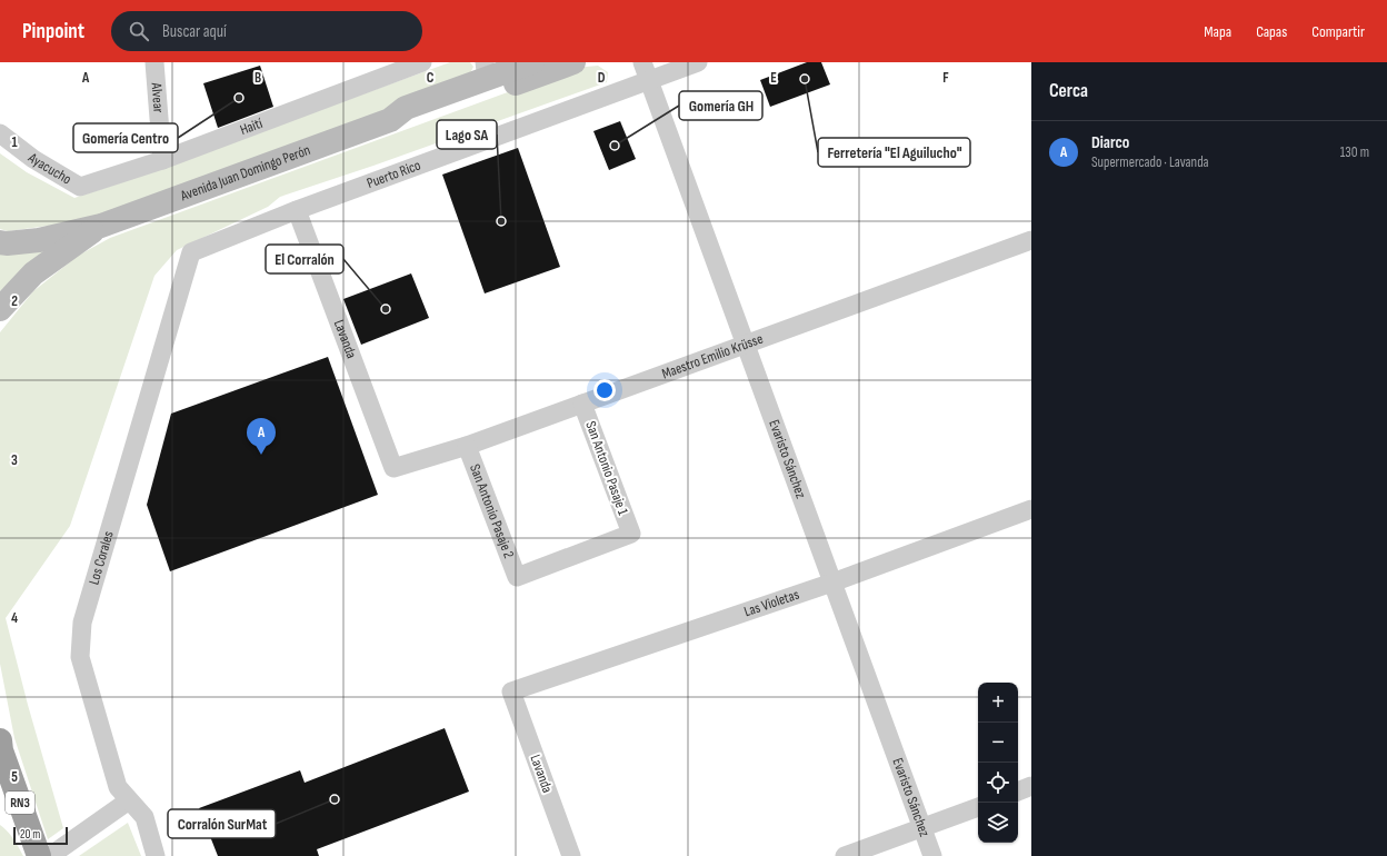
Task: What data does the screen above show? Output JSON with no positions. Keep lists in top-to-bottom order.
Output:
{
  "streets": {
    "highway": ["RN3"],
    "main road": ["Avenida Juan Domingo Perón"],
    "street": [
      "Alvear",
      "Haití",
      "Ayacucho",
      "Puerto Rico",
      "Lavanda",
      "Maestro Emilio Krüsse",
      "Evaristo Sánchez",
      "San Antonio Pasaje 1",
      "San Antonio Pasaje 2",
      "Los Corales",
      "Las Violetas"
    ]
  },
  "crossings": [
    ["Alvear", "Haití"],
    ["Haití", "Ayacucho"],
    ["Puerto Rico", "Lavanda"],
    ["Puerto Rico", "Evaristo Sánchez"],
    ["Puerto Rico", "Los Corales"],
    ["Lavanda", "Maestro Emilio Krüsse"],
    ["Lavanda", "Las Violetas"],
    ["Maestro Emilio Krüsse", "Evaristo Sánchez"],
    ["Maestro Emilio Krüsse", "San Antonio Pasaje 1"],
    ["Maestro Emilio Krüsse", "San Antonio Pasaje 2"],
    ["Evaristo Sánchez", "Las Violetas"],
    ["San Antonio Pasaje 1", "San Antonio Pasaje 2"]
  ],
  "places": [
    "Ferretería \"El Aguilucho\"",
    "Gomería Centro",
    "Gomería GH",
    "Lago SA",
    "El Corralón",
    "Corralón SurMat"
  ],
  "scale_bar": "20 m",
  "page": {
    "header": "Pinpoint",
    "search": "Buscar aquí",
    "nav": ["Mapa", "Capas", "Compartir"],
    "heading": "Cerca",
    "list": [
      {
        "mark": "A",
        "name": "Diarco",
        "note": "Supermercado · Lavanda",
        "value": "130 m"
      }
    ],
    "pins": "A",
    "map_buttons": ["+", "−"],
    "scale": "20 m"
  },
  "grid": {
    "columns": [
      "A",
      "B",
      "C",
      "D",
      "E",
      "F"
    ],
    "rows": [
      "1",
      "2",
      "3",
      "4",
      "5"
    ]
  }
}
